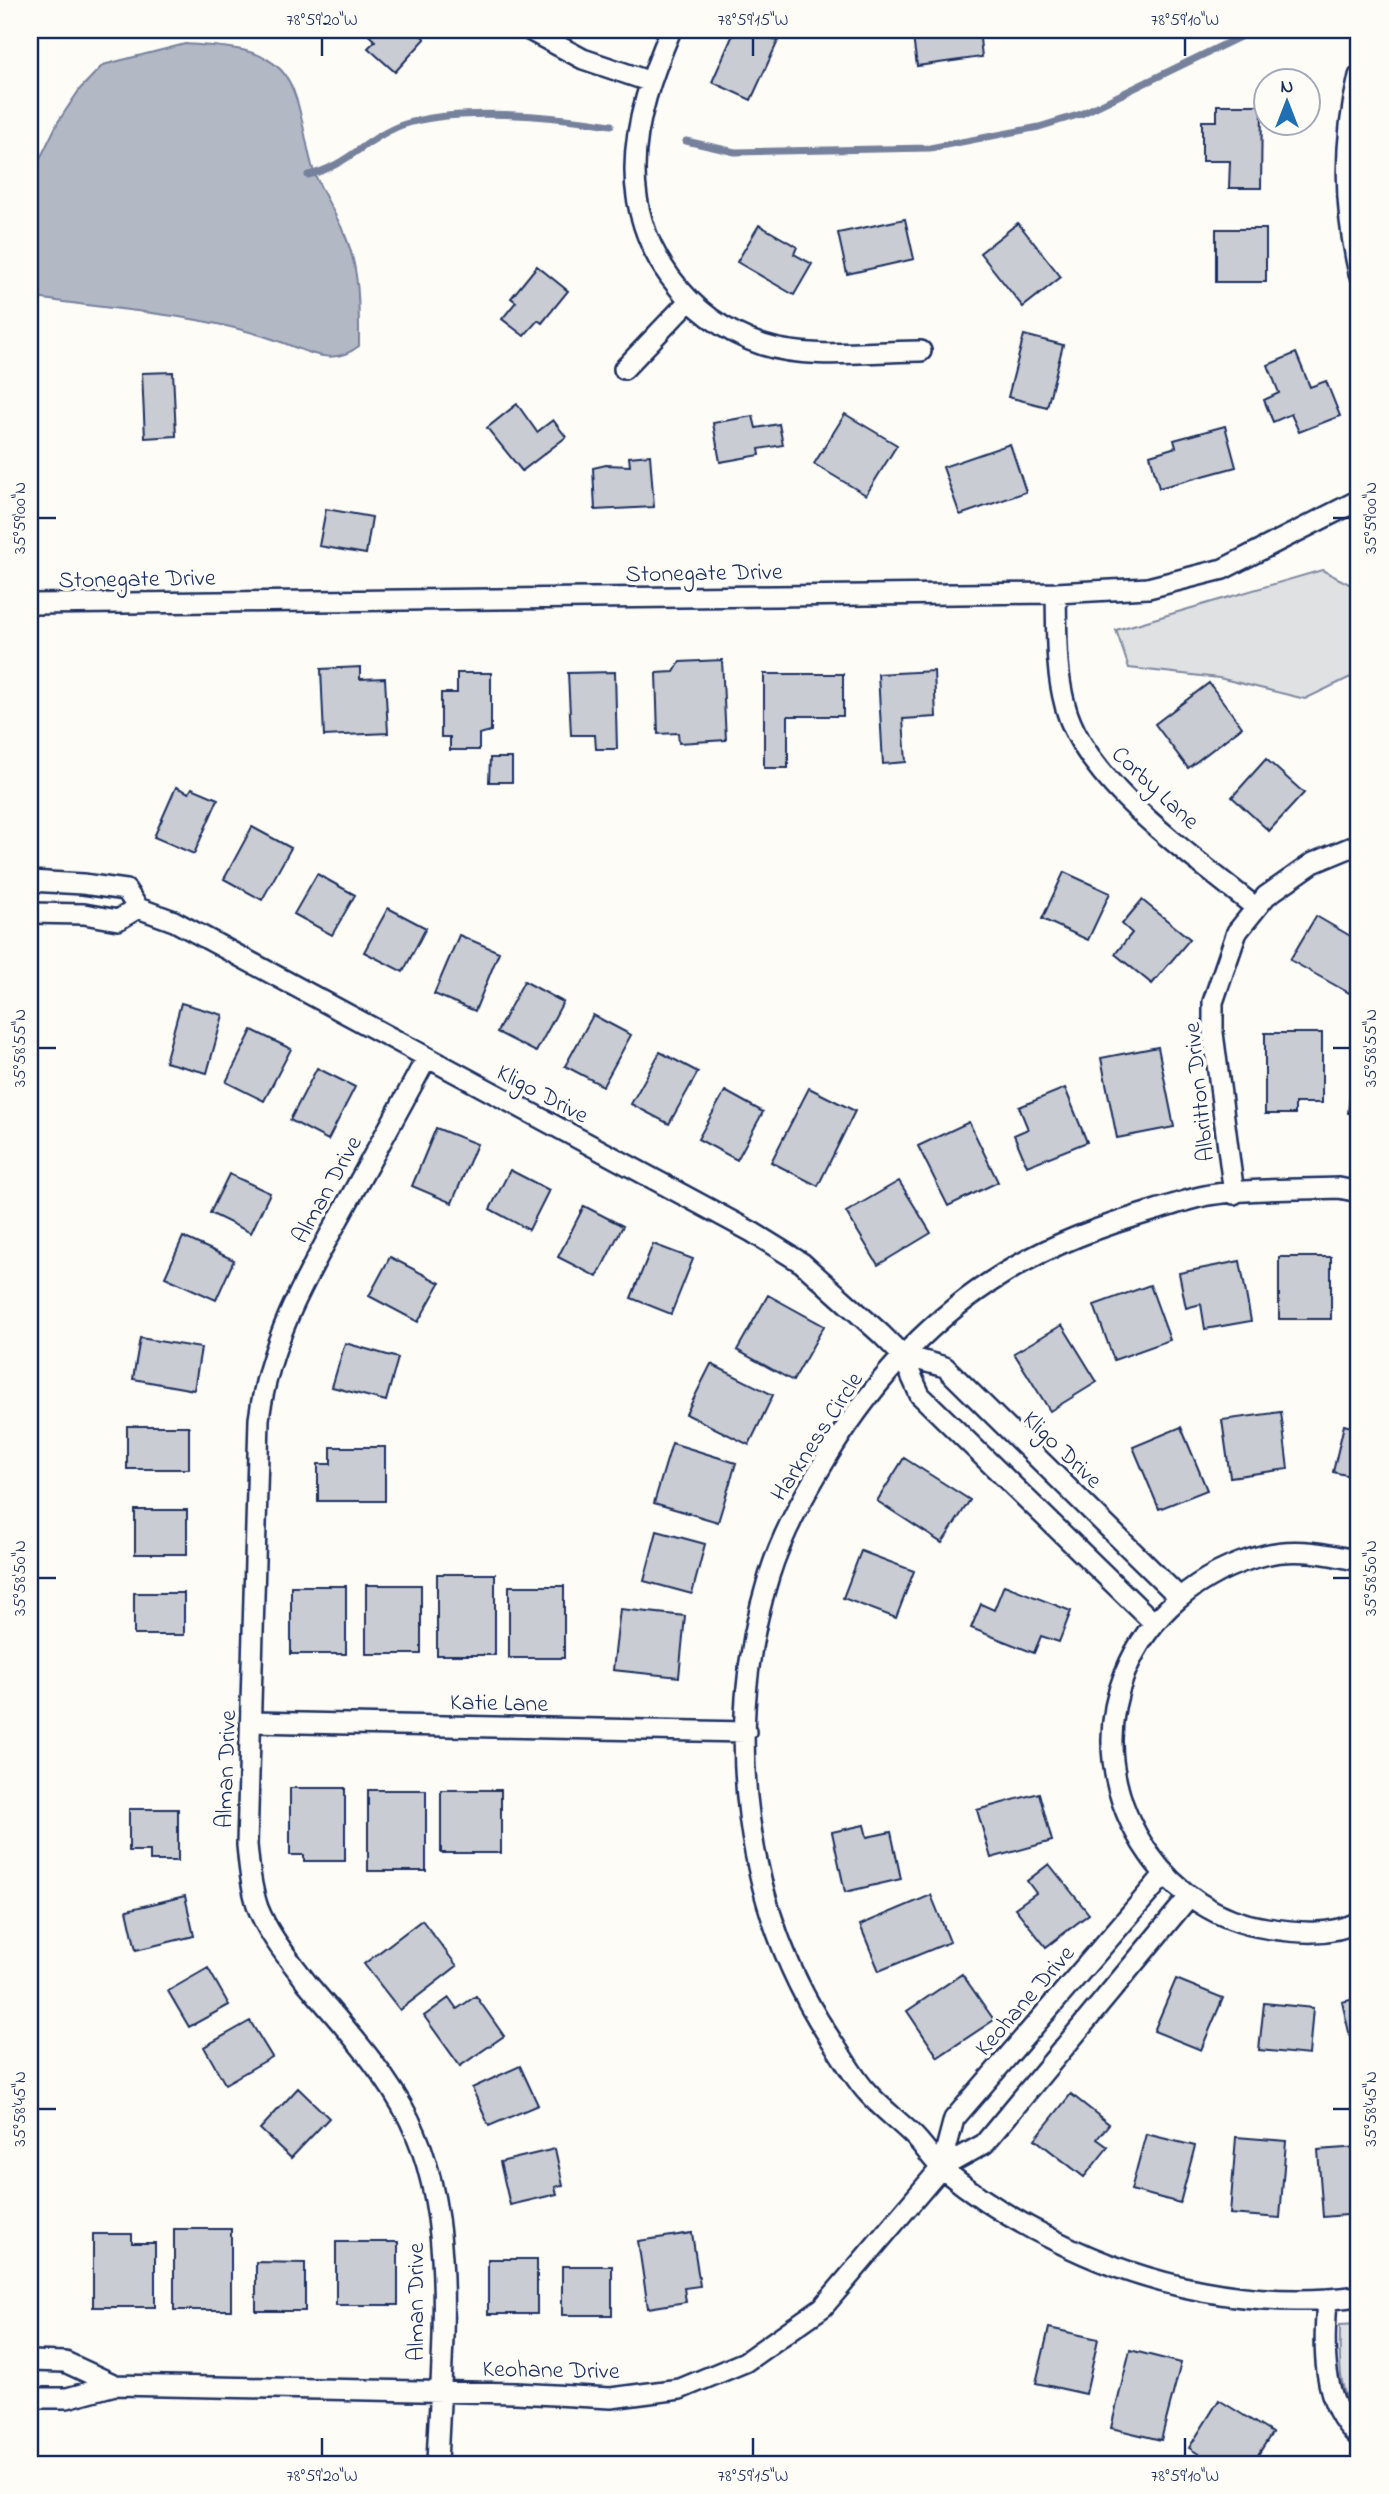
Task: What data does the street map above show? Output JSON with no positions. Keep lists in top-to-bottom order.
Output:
{
  "streets": {
    "street": [
      "Stonegate Drive",
      "Corby Lane",
      "Albritton Drive",
      "Kligo Drive",
      "Alman Drive",
      "Harkness Circle",
      "Katie Lane",
      "Keohane Drive"
    ]
  },
  "crossings": [
    ["Stonegate Drive", "Corby Lane"],
    ["Corby Lane", "Albritton Drive"],
    ["Albritton Drive", "Harkness Circle"],
    ["Kligo Drive", "Alman Drive"],
    ["Kligo Drive", "Harkness Circle"],
    ["Alman Drive", "Katie Lane"],
    ["Alman Drive", "Keohane Drive"],
    ["Harkness Circle", "Katie Lane"],
    ["Harkness Circle", "Keohane Drive"]
  ],
  "north": "top",
  "coordinates": [
    "78°59'20\"W",
    "78°59'15\"W",
    "78°59'10\"W",
    "35°59'00\"N",
    "35°58'55\"N",
    "35°58'50\"N",
    "35°58'45\"N"
  ]
}
